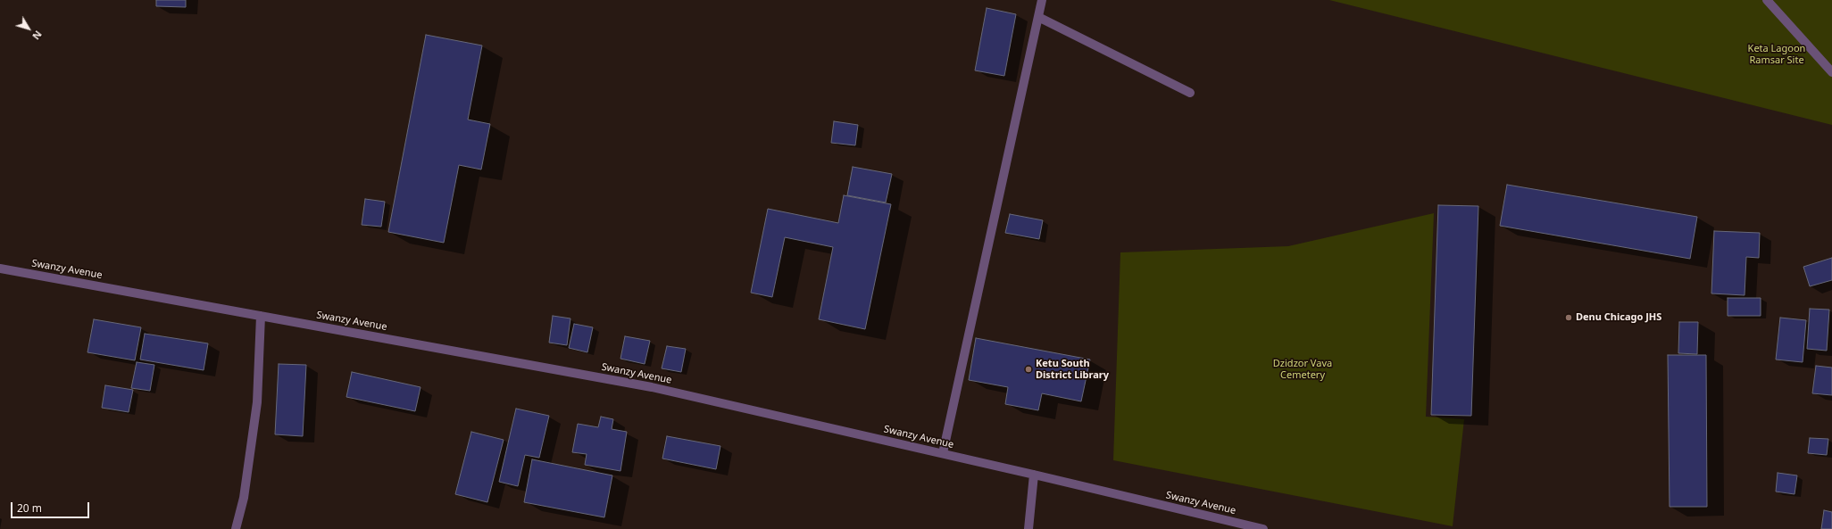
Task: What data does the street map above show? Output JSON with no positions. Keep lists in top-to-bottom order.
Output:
{
  "streets": {
    "street": ["Swanzy Avenue"]
  },
  "parks": ["Keta Lagoon Ramsar Site", "Dzidzor Vava Cemetery"],
  "places": ["Denu Chicago JHS", "Ketu South District Library"],
  "scale_bar": "20 m",
  "north": "bottom right"
}
